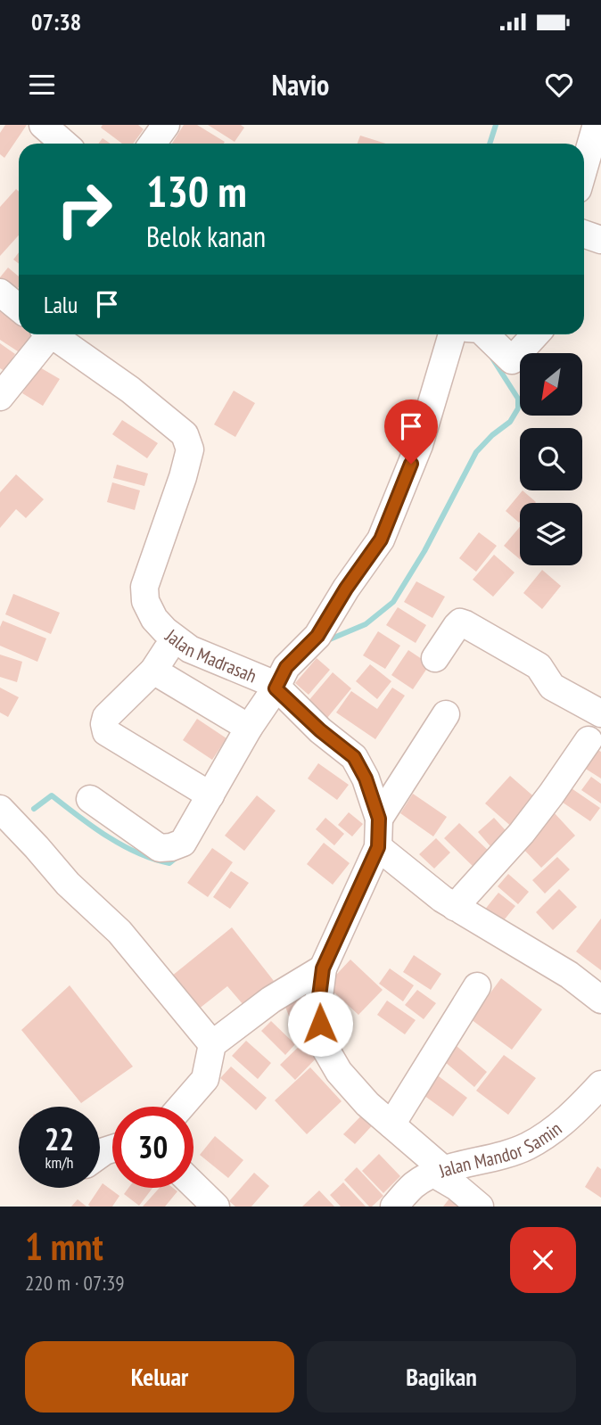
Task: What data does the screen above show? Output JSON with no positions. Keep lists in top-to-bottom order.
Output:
{
  "streets": {
    "street": ["Jalan Madrasah", "Jalan Mandor Samin"]
  },
  "crossings": [
    ["Jalan Madrasah", "Jalan Mandor Samin"]
  ],
  "north": "bottom left",
  "page": {
    "status": "07:38",
    "header": "Navio",
    "turn": ["130 m", "Belok kanan"],
    "then": "Lalu",
    "speed": "22 km/h",
    "limit": "30",
    "heading": ["1 mnt", "220 m · 07:39"],
    "buttons": ["Keluar", "Bagikan"]
  }
}
